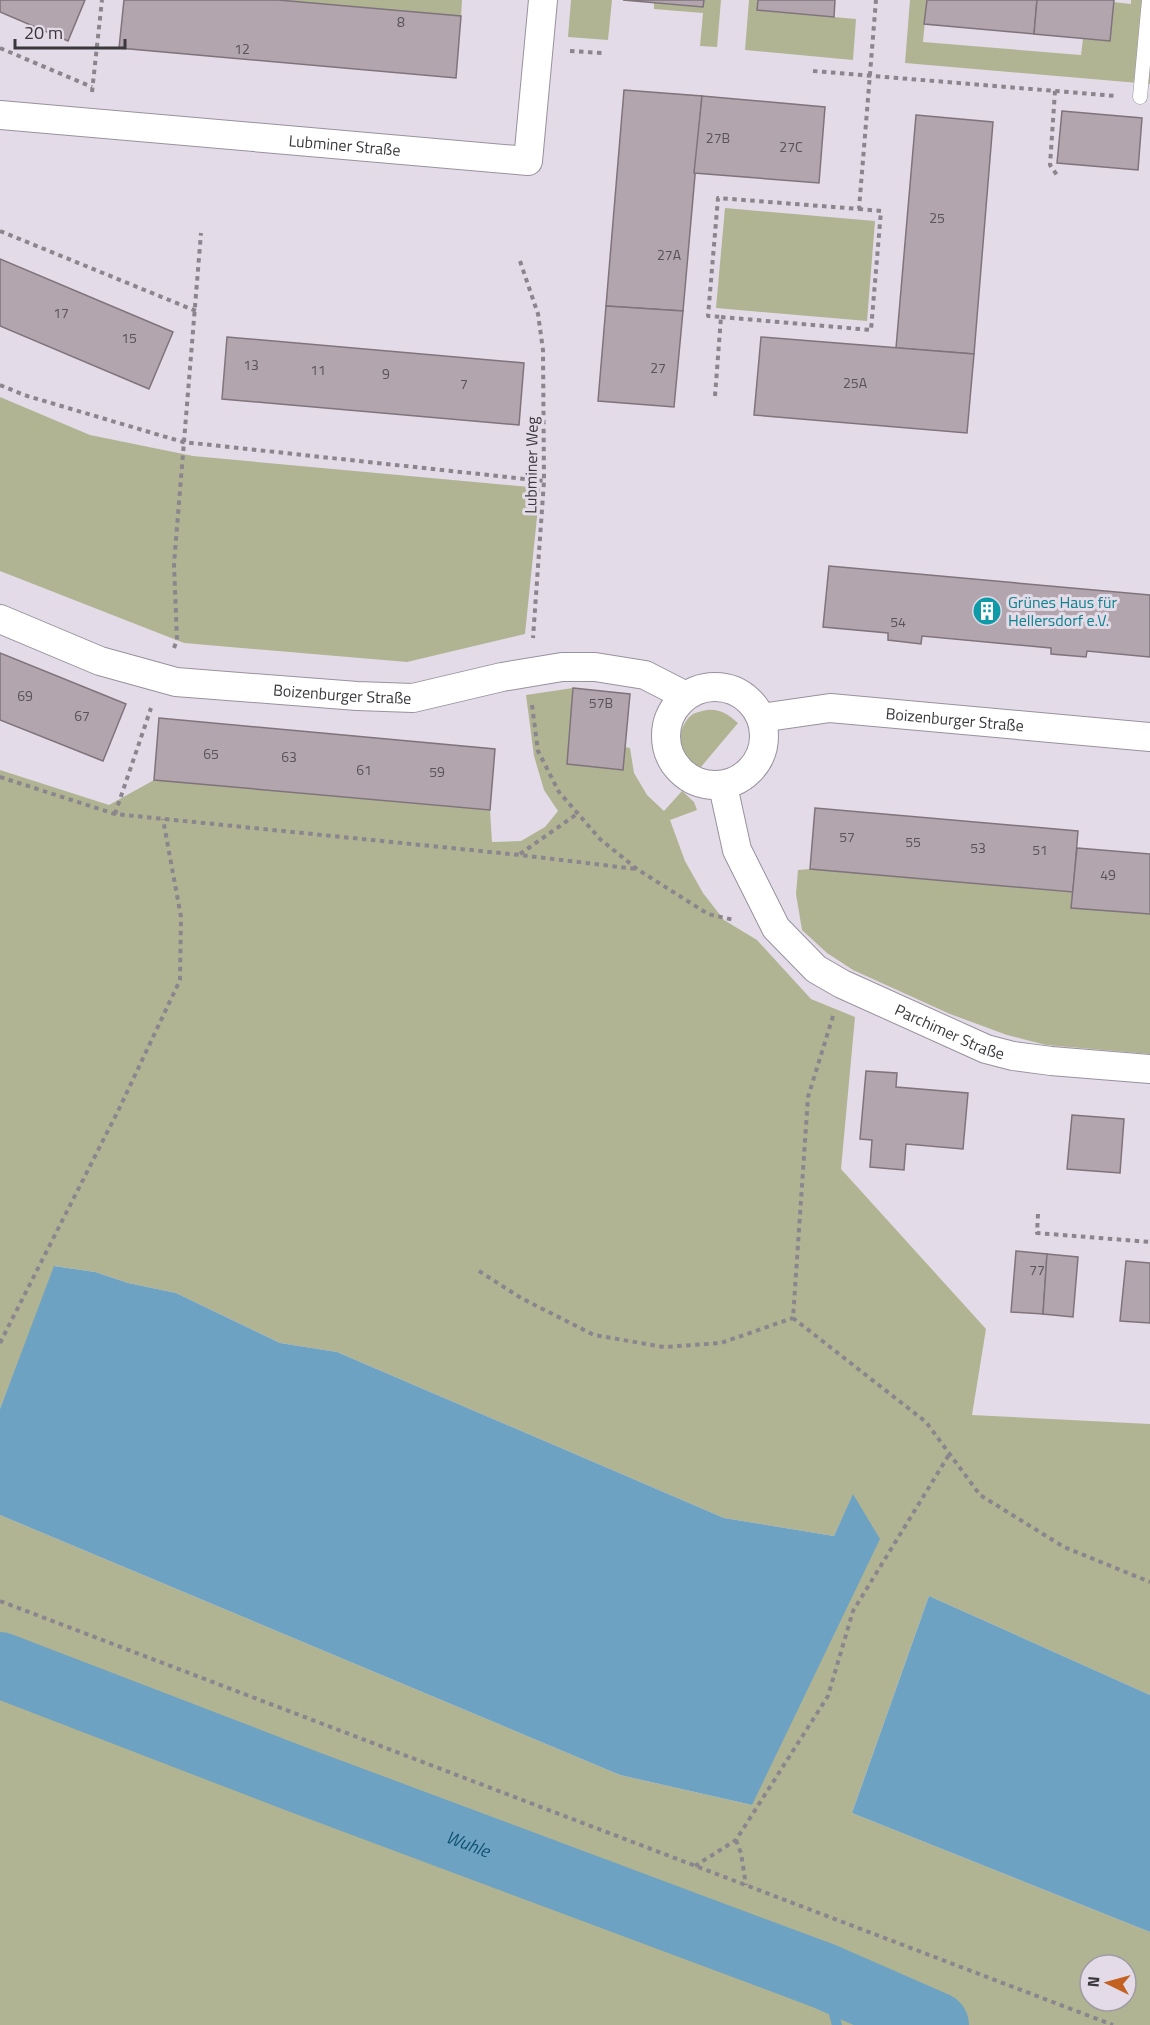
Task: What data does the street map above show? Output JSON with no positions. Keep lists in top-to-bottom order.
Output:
{
  "streets": {
    "street": ["Lubminer Straße", "Boizenburger Straße", "Parchimer Straße"],
    "path": ["Lubminer Weg"]
  },
  "crossings": [
    ["Lubminer Weg", "Boizenburger Straße"],
    ["Lubminer Weg", "Parchimer Straße"]
  ],
  "water": ["Wuhle"],
  "places": {
    "building": ["Grünes Haus für Hellersdorf e.V."]
  },
  "house_numbers": [
    "8",
    "12",
    "27B",
    "27C",
    "25",
    "27A",
    "17",
    "15",
    "13",
    "27",
    "11",
    "9",
    "25A",
    "7",
    "54",
    "69",
    "57B",
    "67",
    "65",
    "63",
    "61",
    "59",
    "57",
    "55",
    "53",
    "51",
    "49",
    "77"
  ],
  "scale_bar": "20 m",
  "north": "left"
}
